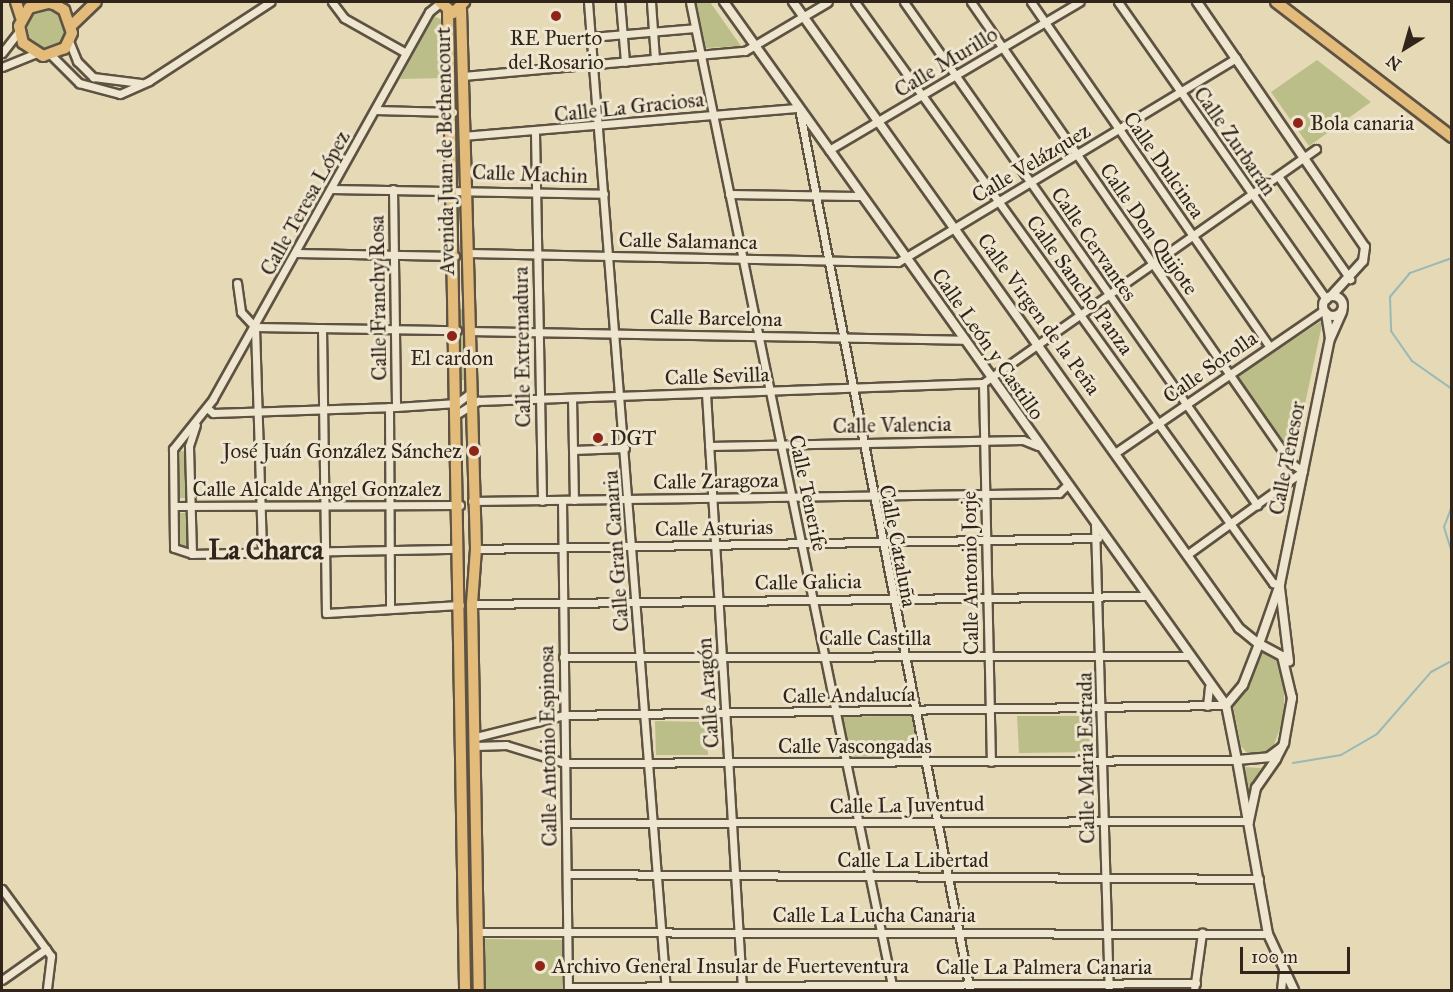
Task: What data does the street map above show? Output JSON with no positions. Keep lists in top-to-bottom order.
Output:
{
  "streets": {
    "main road": ["Avenida Juan de Bethencourt"],
    "street": [
      "Calle Murillo",
      "Calle La Graciosa",
      "Calle Zurbarán",
      "Calle Velázquez",
      "Calle Dulcinea",
      "Calle Machin",
      "Calle Teresa López",
      "Calle Don Quijote",
      "Calle Salamanca",
      "Calle Cervantes",
      "Calle Sancho Panza",
      "Calle Franchy Rosa",
      "Calle Virgen de la Peña",
      "Calle Barcelona",
      "Calle León y Castillo",
      "Calle Extremadura",
      "Calle Sorolla",
      "Calle Sevilla",
      "Calle Valencia",
      "Calle Tenesor",
      "Calle Zaragoza",
      "Calle Alcalde Angel Gonzalez",
      "Calle Tenerife",
      "Calle Asturias",
      "Calle Cataluña",
      "Calle Gran Canaria",
      "Calle Antonio Jorje",
      "Calle Galicia",
      "Calle Castilla",
      "Calle Aragón",
      "Calle Andalucía",
      "Calle Antonio Espinosa",
      "Calle Vascongadas",
      "Calle Maria Estrada",
      "Calle La Juventud",
      "Calle La Libertad",
      "Calle La Lucha Canaria",
      "Calle La Palmera Canaria"
    ]
  },
  "crossings": [
    ["Calle Murillo", "Calle Dulcinea"],
    ["Calle Murillo", "Calle Don Quijote"],
    ["Calle Murillo", "Calle Cervantes"],
    ["Calle Murillo", "Calle Sancho Panza"],
    ["Calle Murillo", "Calle Virgen de la Peña"],
    ["Calle Murillo", "Calle León y Castillo"],
    ["Calle La Graciosa", "Avenida Juan de Bethencourt"],
    ["Calle La Graciosa", "Calle León y Castillo"],
    ["Calle La Graciosa", "Calle Extremadura"],
    ["Calle La Graciosa", "Calle Tenerife"],
    ["Calle La Graciosa", "Calle Cataluña"],
    ["Calle La Graciosa", "Calle Gran Canaria"],
    ["Calle Zurbarán", "Calle Velázquez"],
    ["Calle Zurbarán", "Calle Tenesor"],
    ["Avenida Juan de Bethencourt", "Calle Machin"],
    ["Avenida Juan de Bethencourt", "Calle Salamanca"],
    ["Avenida Juan de Bethencourt", "Calle Barcelona"],
    ["Calle Velázquez", "Calle Dulcinea"],
    ["Calle Velázquez", "Calle Don Quijote"],
    ["Calle Velázquez", "Calle Salamanca"],
    ["Calle Velázquez", "Calle Cervantes"],
    ["Calle Velázquez", "Calle Sancho Panza"],
    ["Calle Velázquez", "Calle Virgen de la Peña"],
    ["Calle Velázquez", "Calle León y Castillo"],
    ["Calle Dulcinea", "Calle Sorolla"],
    ["Calle Machin", "Calle Teresa López"],
    ["Calle Machin", "Calle Franchy Rosa"],
    ["Calle Machin", "Calle Extremadura"],
    ["Calle Machin", "Calle Gran Canaria"],
    ["Calle Teresa López", "Calle Barcelona"],
    ["Calle Teresa López", "Calle Alcalde Angel Gonzalez"],
    ["Calle Don Quijote", "Calle Sorolla"],
    ["Calle Don Quijote", "Calle Tenesor"],
    ["Calle Salamanca", "Calle León y Castillo"],
    ["Calle Salamanca", "Calle Extremadura"],
    ["Calle Salamanca", "Calle Tenerife"],
    ["Calle Salamanca", "Calle Cataluña"],
    ["Calle Salamanca", "Calle Gran Canaria"],
    ["Calle Cervantes", "Calle Sorolla"],
    ["Calle Sancho Panza", "Calle Sorolla"],
    ["Calle Sancho Panza", "Calle Tenesor"],
    ["Calle Franchy Rosa", "Calle Barcelona"],
    ["Calle Franchy Rosa", "Calle Alcalde Angel Gonzalez"],
    ["Calle Virgen de la Peña", "Calle Sorolla"],
    ["Calle Virgen de la Peña", "Calle Tenesor"],
    ["Calle Barcelona", "Calle León y Castillo"],
    ["Calle Barcelona", "Calle Extremadura"],
    ["Calle Barcelona", "Calle Tenerife"],
    ["Calle Barcelona", "Calle Cataluña"],
    ["Calle Barcelona", "Calle Gran Canaria"],
    ["Calle León y Castillo", "Calle Sevilla"],
    ["Calle León y Castillo", "Calle Valencia"],
    ["Calle León y Castillo", "Calle Tenesor"],
    ["Calle León y Castillo", "Calle Zaragoza"],
    ["Calle León y Castillo", "Calle Cataluña"],
    ["Calle León y Castillo", "Calle Antonio Jorje"],
    ["Calle León y Castillo", "Calle Galicia"],
    ["Calle León y Castillo", "Calle Castilla"],
    ["Calle León y Castillo", "Calle Andalucía"],
    ["Calle León y Castillo", "Calle Maria Estrada"],
    ["Calle Extremadura", "Calle Sevilla"],
    ["Calle Extremadura", "Calle Zaragoza"],
    ["Calle Sorolla", "Calle Tenesor"],
    ["Calle Sevilla", "Calle Tenerife"],
    ["Calle Sevilla", "Calle Cataluña"],
    ["Calle Sevilla", "Calle Gran Canaria"],
    ["Calle Sevilla", "Calle Antonio Jorje"],
    ["Calle Sevilla", "Calle Aragón"],
    ["Calle Valencia", "Calle Tenerife"],
    ["Calle Valencia", "Calle Cataluña"],
    ["Calle Valencia", "Calle Antonio Jorje"],
    ["Calle Valencia", "Calle Aragón"],
    ["Calle Tenesor", "Calle Andalucía"],
    ["Calle Zaragoza", "Calle Alcalde Angel Gonzalez"],
    ["Calle Zaragoza", "Calle Tenerife"],
    ["Calle Zaragoza", "Calle Cataluña"],
    ["Calle Zaragoza", "Calle Gran Canaria"],
    ["Calle Zaragoza", "Calle Antonio Jorje"],
    ["Calle Zaragoza", "Calle Aragón"],
    ["Calle Zaragoza", "Calle Antonio Espinosa"],
    ["Calle Tenerife", "Calle Asturias"],
    ["Calle Tenerife", "Calle Galicia"],
    ["Calle Tenerife", "Calle Castilla"],
    ["Calle Tenerife", "Calle Andalucía"],
    ["Calle Tenerife", "Calle Vascongadas"],
    ["Calle Tenerife", "Calle La Juventud"],
    ["Calle Tenerife", "Calle La Libertad"],
    ["Calle Tenerife", "Calle La Lucha Canaria"],
    ["Calle Tenerife", "Calle La Palmera Canaria"],
    ["Calle Asturias", "Calle Cataluña"],
    ["Calle Asturias", "Calle Gran Canaria"],
    ["Calle Asturias", "Calle Antonio Jorje"],
    ["Calle Asturias", "Calle Aragón"],
    ["Calle Asturias", "Calle Antonio Espinosa"],
    ["Calle Asturias", "Calle Maria Estrada"],
    ["Calle Cataluña", "Calle Galicia"],
    ["Calle Cataluña", "Calle Castilla"],
    ["Calle Cataluña", "Calle Andalucía"],
    ["Calle Cataluña", "Calle Vascongadas"],
    ["Calle Cataluña", "Calle La Juventud"],
    ["Calle Cataluña", "Calle La Libertad"],
    ["Calle Cataluña", "Calle La Lucha Canaria"],
    ["Calle Cataluña", "Calle La Palmera Canaria"],
    ["Calle Gran Canaria", "Calle Galicia"],
    ["Calle Gran Canaria", "Calle Castilla"],
    ["Calle Gran Canaria", "Calle Andalucía"],
    ["Calle Gran Canaria", "Calle Vascongadas"],
    ["Calle Gran Canaria", "Calle La Juventud"],
    ["Calle Gran Canaria", "Calle La Libertad"],
    ["Calle Gran Canaria", "Calle La Lucha Canaria"],
    ["Calle Gran Canaria", "Calle La Palmera Canaria"],
    ["Calle Antonio Jorje", "Calle Galicia"],
    ["Calle Antonio Jorje", "Calle Castilla"],
    ["Calle Antonio Jorje", "Calle Andalucía"],
    ["Calle Antonio Jorje", "Calle Vascongadas"],
    ["Calle Galicia", "Calle Aragón"],
    ["Calle Galicia", "Calle Antonio Espinosa"],
    ["Calle Galicia", "Calle Maria Estrada"],
    ["Calle Castilla", "Calle Aragón"],
    ["Calle Castilla", "Calle Antonio Espinosa"],
    ["Calle Castilla", "Calle Maria Estrada"],
    ["Calle Aragón", "Calle Andalucía"],
    ["Calle Aragón", "Calle Vascongadas"],
    ["Calle Aragón", "Calle La Juventud"],
    ["Calle Aragón", "Calle La Libertad"],
    ["Calle Aragón", "Calle La Lucha Canaria"],
    ["Calle Aragón", "Calle La Palmera Canaria"],
    ["Calle Andalucía", "Calle Antonio Espinosa"],
    ["Calle Andalucía", "Calle Vascongadas"],
    ["Calle Andalucía", "Calle Maria Estrada"],
    ["Calle Antonio Espinosa", "Calle Vascongadas"],
    ["Calle Antonio Espinosa", "Calle La Juventud"],
    ["Calle Antonio Espinosa", "Calle La Libertad"],
    ["Calle Antonio Espinosa", "Calle La Lucha Canaria"],
    ["Calle Antonio Espinosa", "Calle La Palmera Canaria"],
    ["Calle Vascongadas", "Calle Maria Estrada"],
    ["Calle Maria Estrada", "Calle La Juventud"],
    ["Calle Maria Estrada", "Calle La Libertad"],
    ["Calle Maria Estrada", "Calle La Lucha Canaria"],
    ["Calle Maria Estrada", "Calle La Palmera Canaria"]
  ],
  "districts": ["La Charca"],
  "places": [
    "RE Puerto del Rosario",
    "Bola canaria",
    "El cardon",
    "DGT",
    "José Juán González Sánchez",
    "Archivo General Insular de Fuerteventura"
  ],
  "scale_bar": "100 m",
  "north": "bottom left"
}
